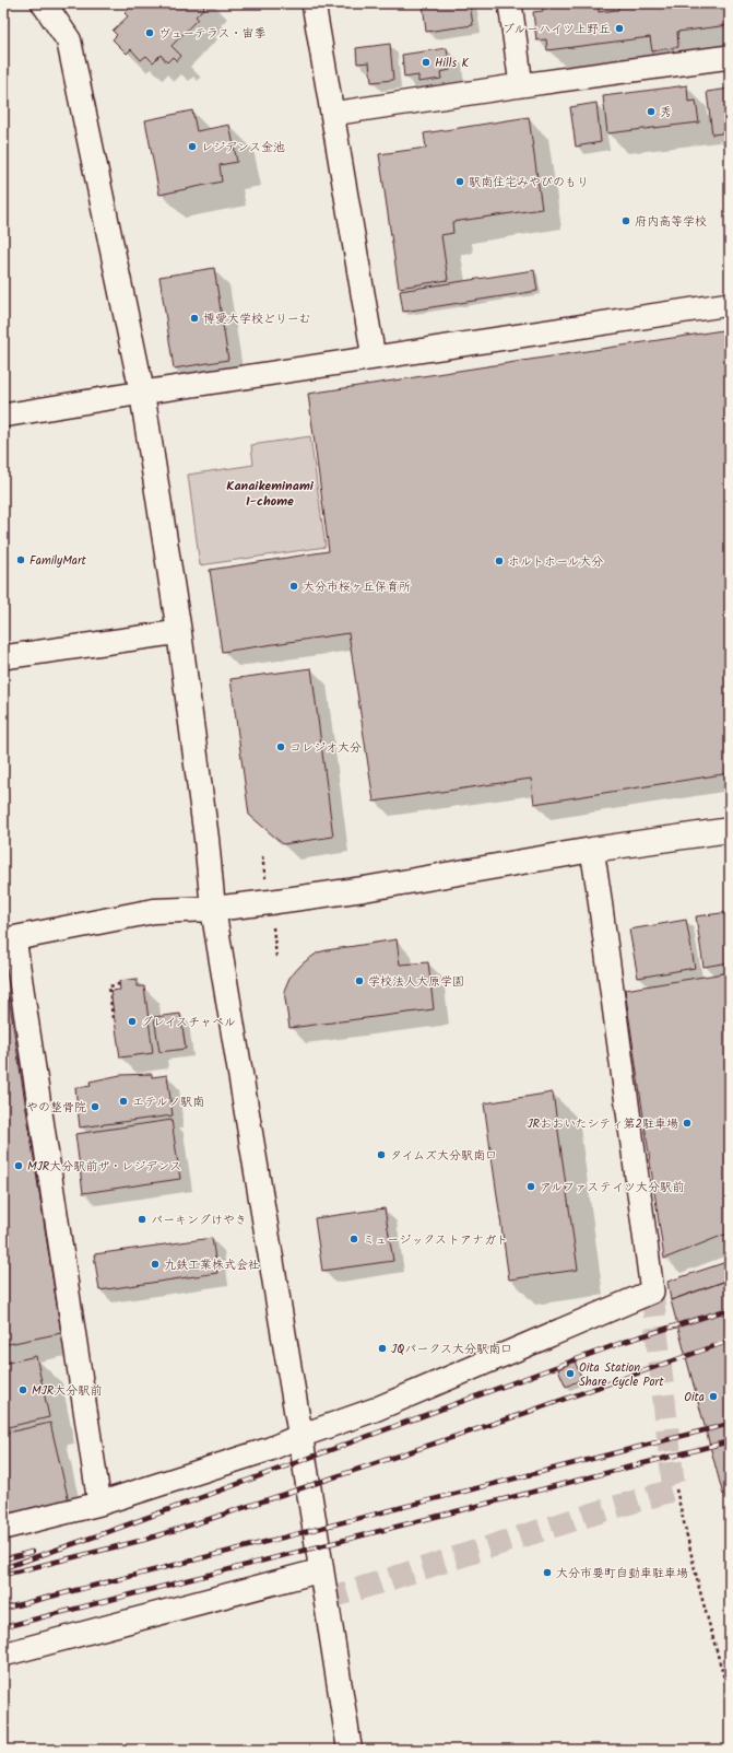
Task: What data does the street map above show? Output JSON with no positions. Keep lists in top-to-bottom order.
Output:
{
  "districts": ["Kanaikeminami 1-chome"],
  "places": [
    "ブルーハイツ上野丘",
    "ヴューテラス・宙季",
    "Hills K",
    "秀",
    "レジデンス金池",
    "駅南住宅みやびのもり",
    "府内高等学校",
    "博愛大学校どりーむ",
    "FamilyMart",
    "ホルトホール大分",
    "大分市桜ヶ丘保育所",
    "コレジオ大分",
    "学校法人大原学園",
    "グレイスチャペル",
    "エテルノ駅南",
    "やの整骨院",
    "JRおおいたシティ第2駐車場",
    "タイムズ大分駅南口",
    "MJR大分駅前ザ・レジデンス",
    "アルファステイツ大分駅前",
    "パーキングけやき",
    "ミュージックストアナガト",
    "九鉄工業株式会社",
    "JQパークス大分駅南口",
    "Oita Station Share Cycle Port",
    "MJR大分駅前",
    "Oita",
    "大分市要町自動車駐車場"
  ]
}
